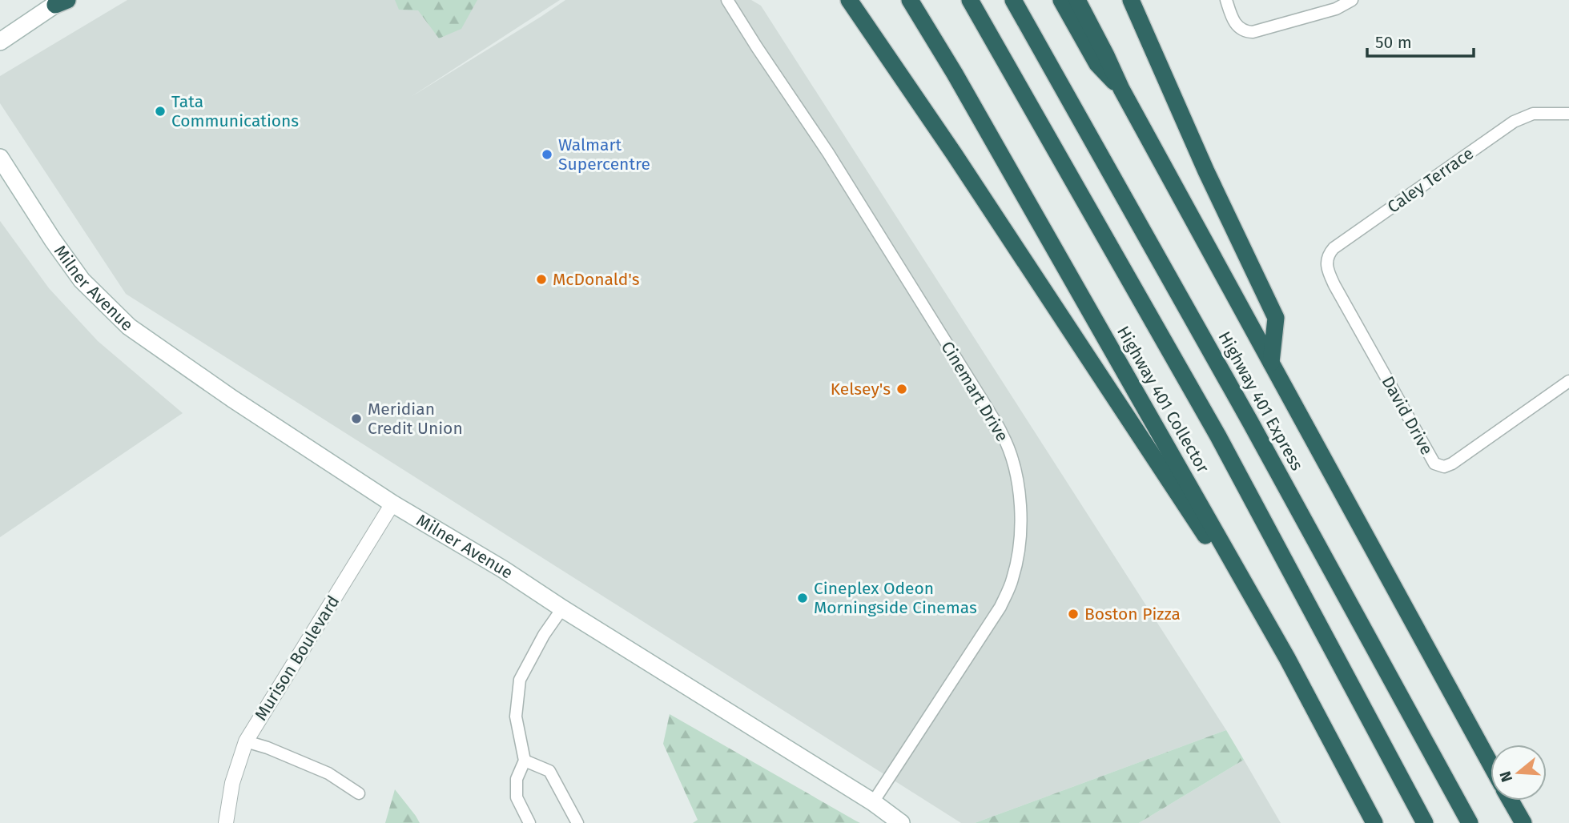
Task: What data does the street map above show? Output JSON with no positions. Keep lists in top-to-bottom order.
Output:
{
  "streets": {
    "highway": ["Highway 401 Collector", "Highway 401 Express"],
    "main road": ["Milner Avenue"],
    "street": [
      "Caley Terrace",
      "Cinemart Drive",
      "David Drive",
      "Murison Boulevard"
    ]
  },
  "crossings": [
    ["Caley Terrace", "David Drive"],
    ["Milner Avenue", "Cinemart Drive"],
    ["Milner Avenue", "Murison Boulevard"]
  ],
  "places": [
    "Tata Communications",
    "Walmart Supercentre",
    "McDonald's",
    "Kelsey's",
    "Meridian Credit Union",
    "Cineplex Odeon Morningside Cinemas",
    "Boston Pizza"
  ],
  "scale_bar": "50 m",
  "north": "left"
}
